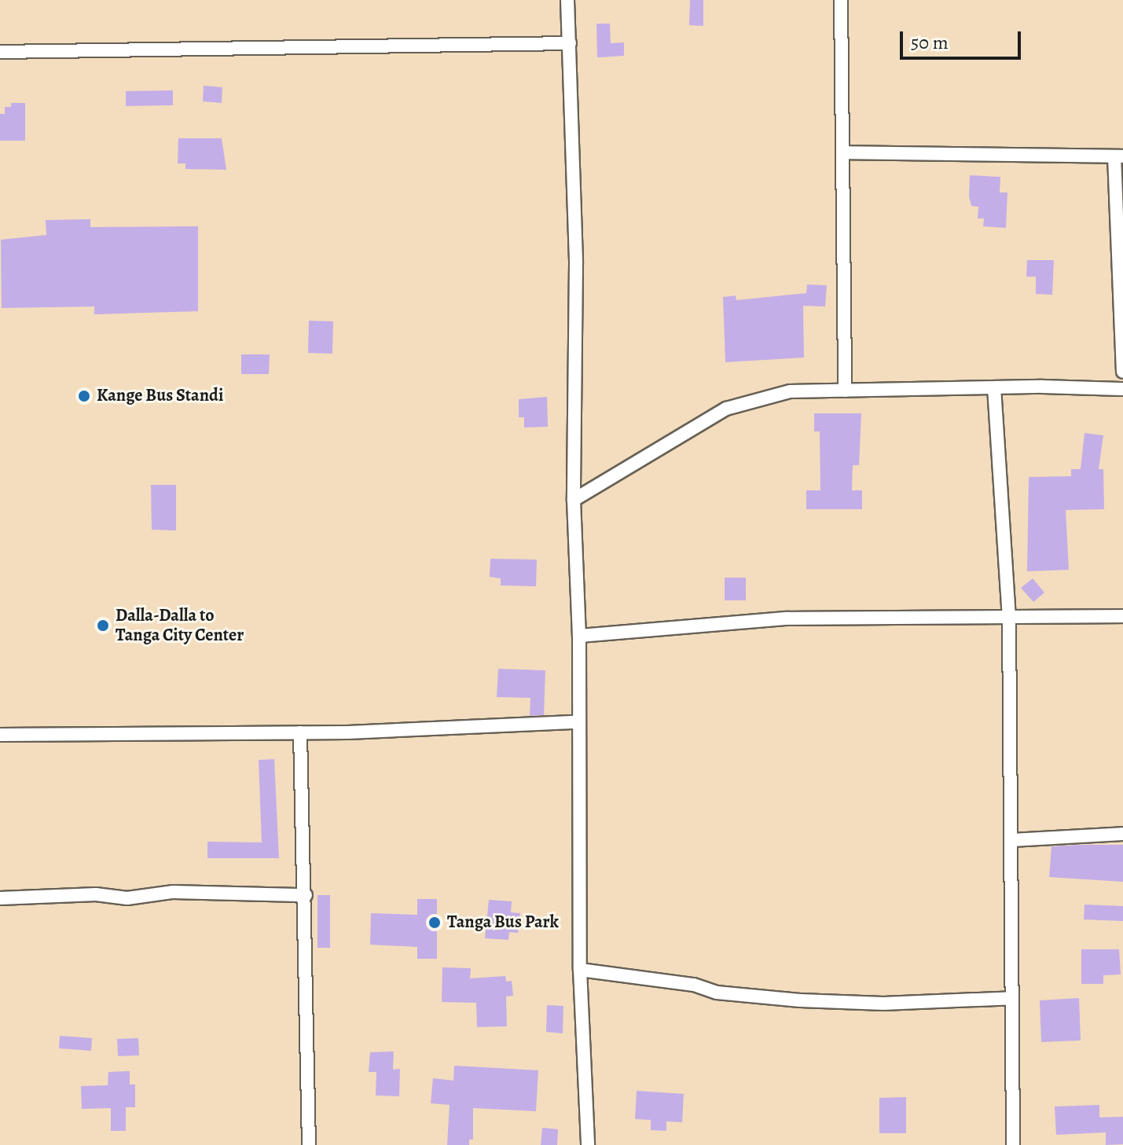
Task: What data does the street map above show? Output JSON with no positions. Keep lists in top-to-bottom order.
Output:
{
  "places": ["Kange Bus Standi", "Dalla-Dalla to Tanga City Center", "Tanga Bus Park"],
  "scale_bar": "50 m"
}
